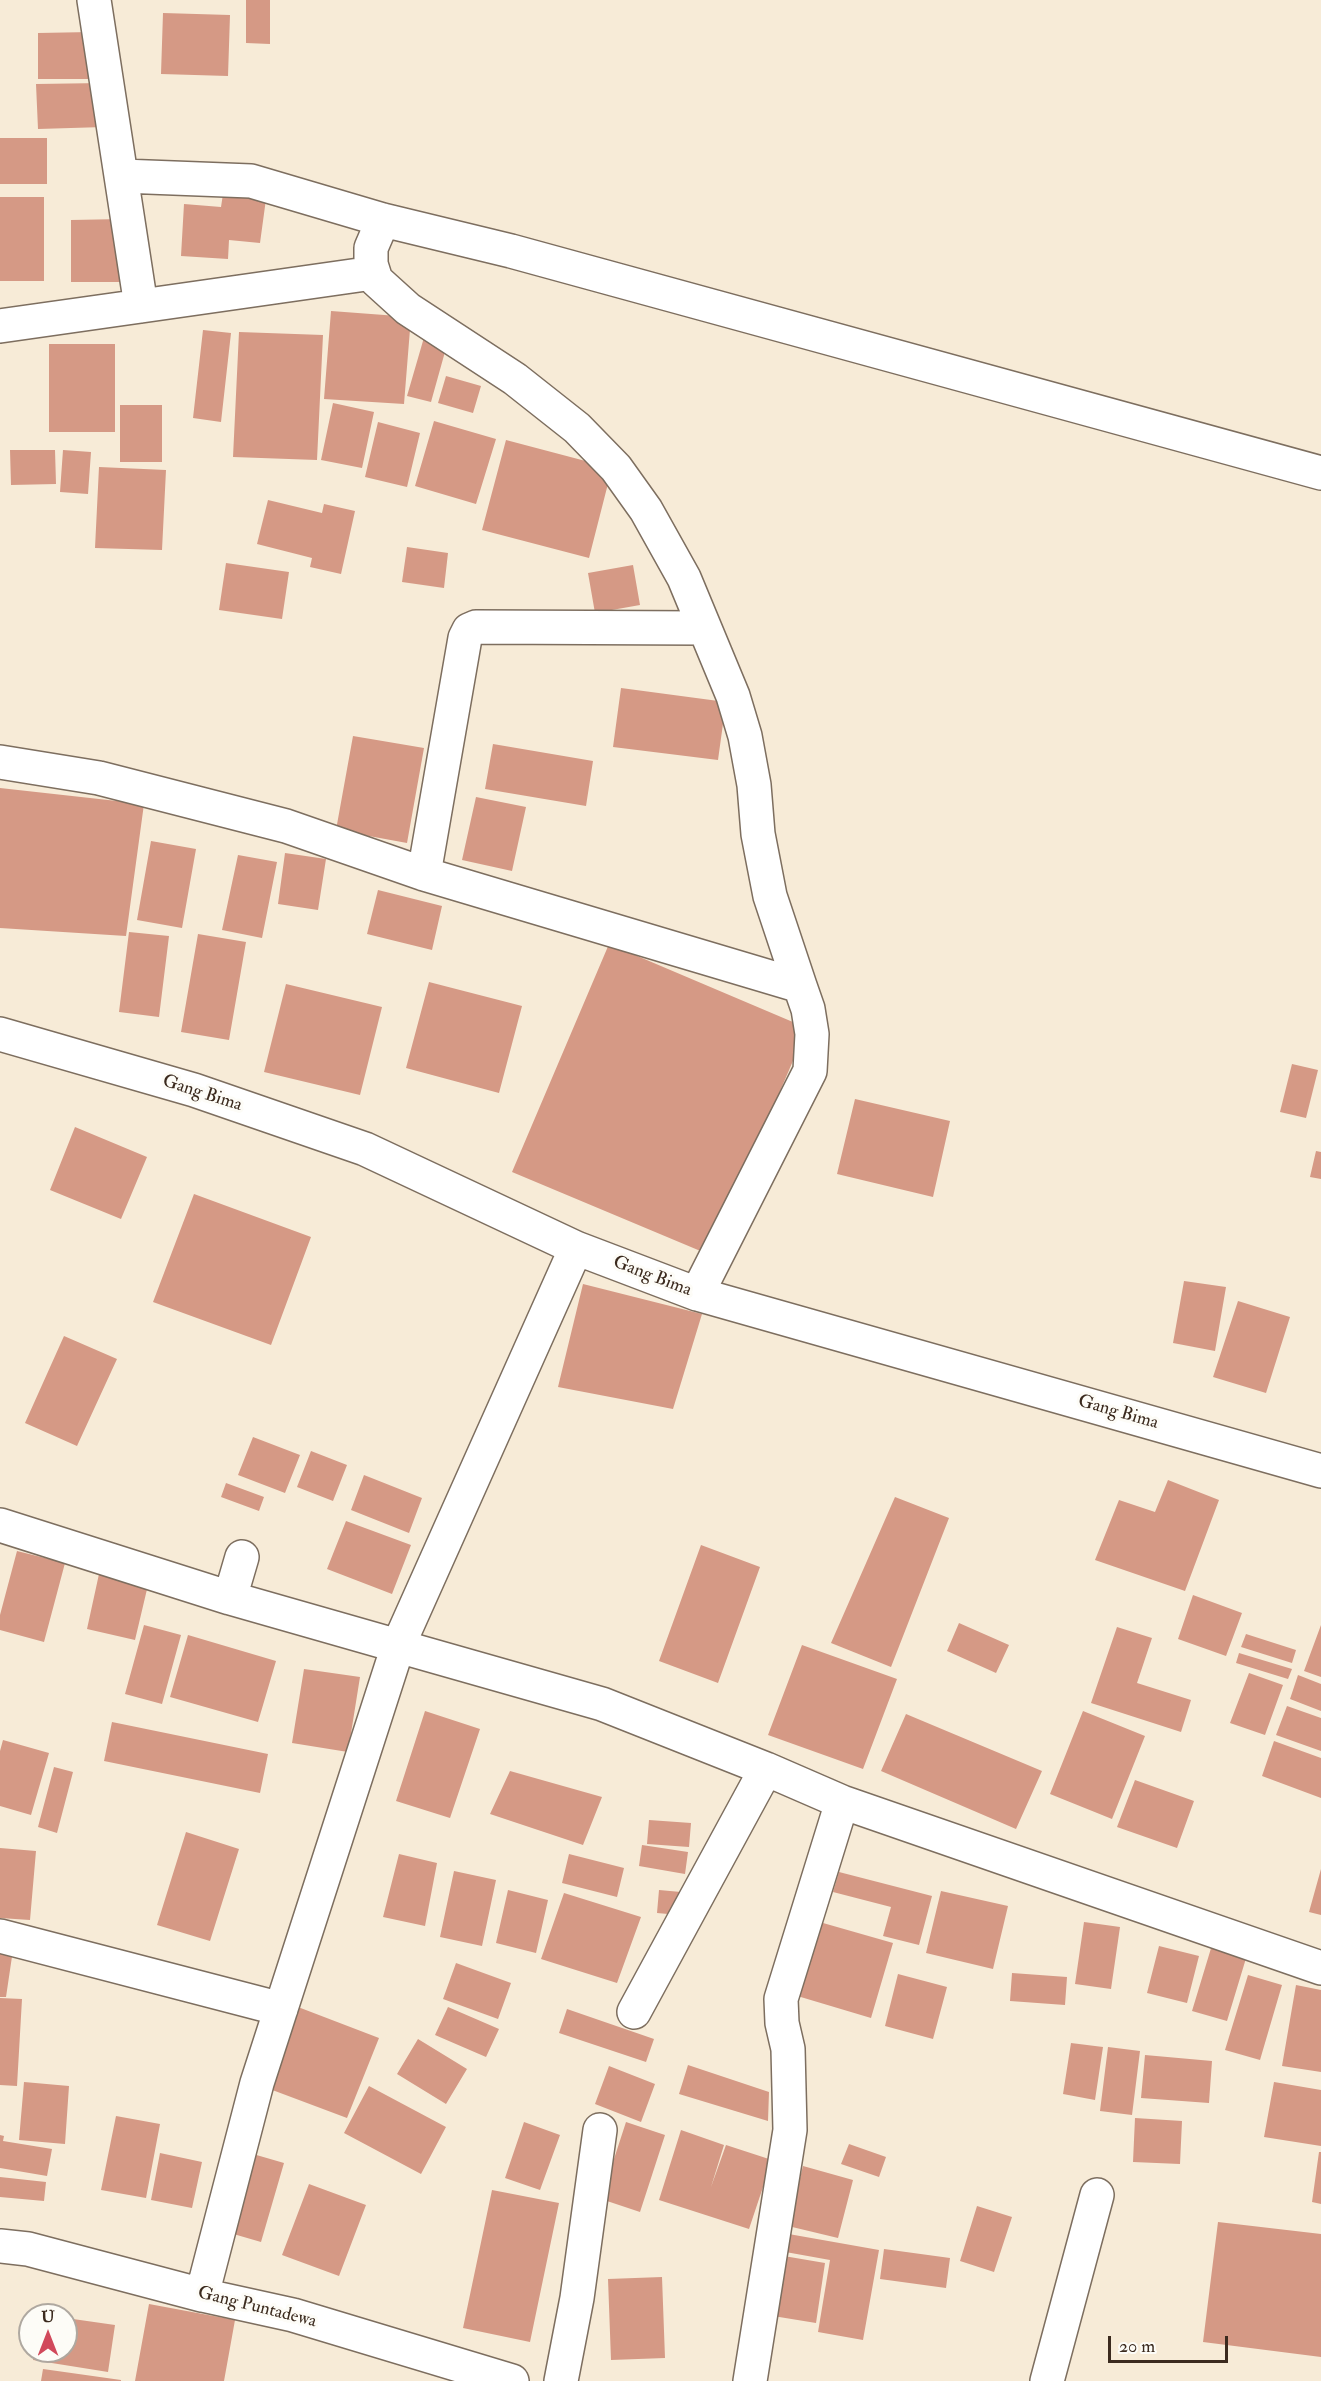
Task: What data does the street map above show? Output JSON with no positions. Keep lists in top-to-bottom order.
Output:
{
  "streets": {
    "street": ["Gang Bima", "Gang Puntadewa"]
  },
  "scale_bar": "20 m",
  "north": "top"
}
